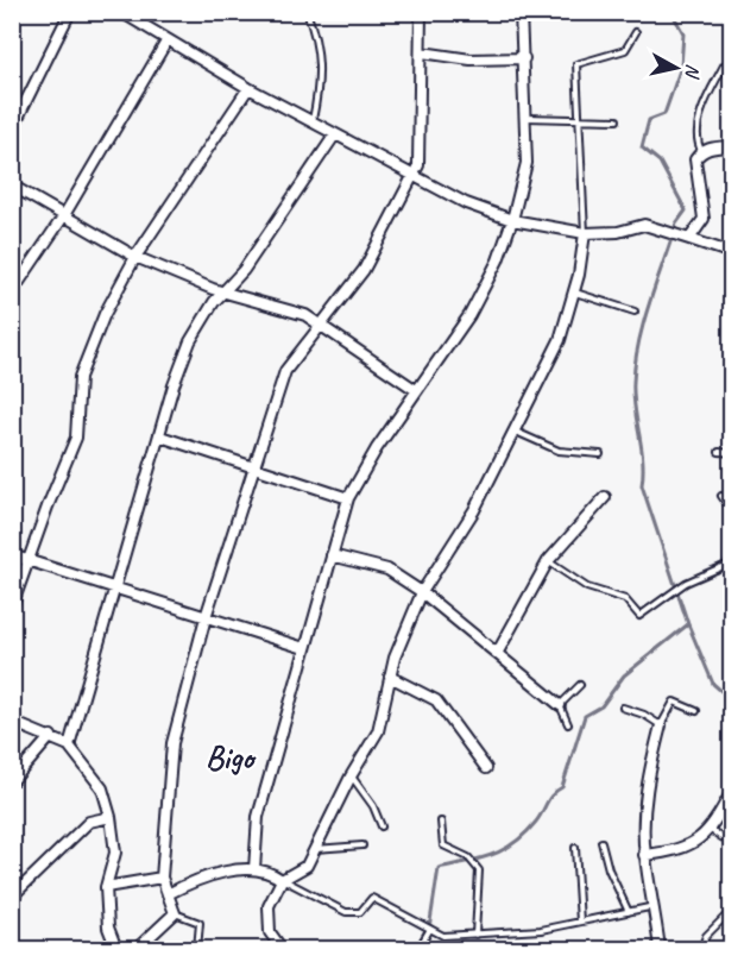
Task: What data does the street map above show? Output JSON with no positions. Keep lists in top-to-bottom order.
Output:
{
  "districts": ["Bigo"],
  "north": "right"
}
